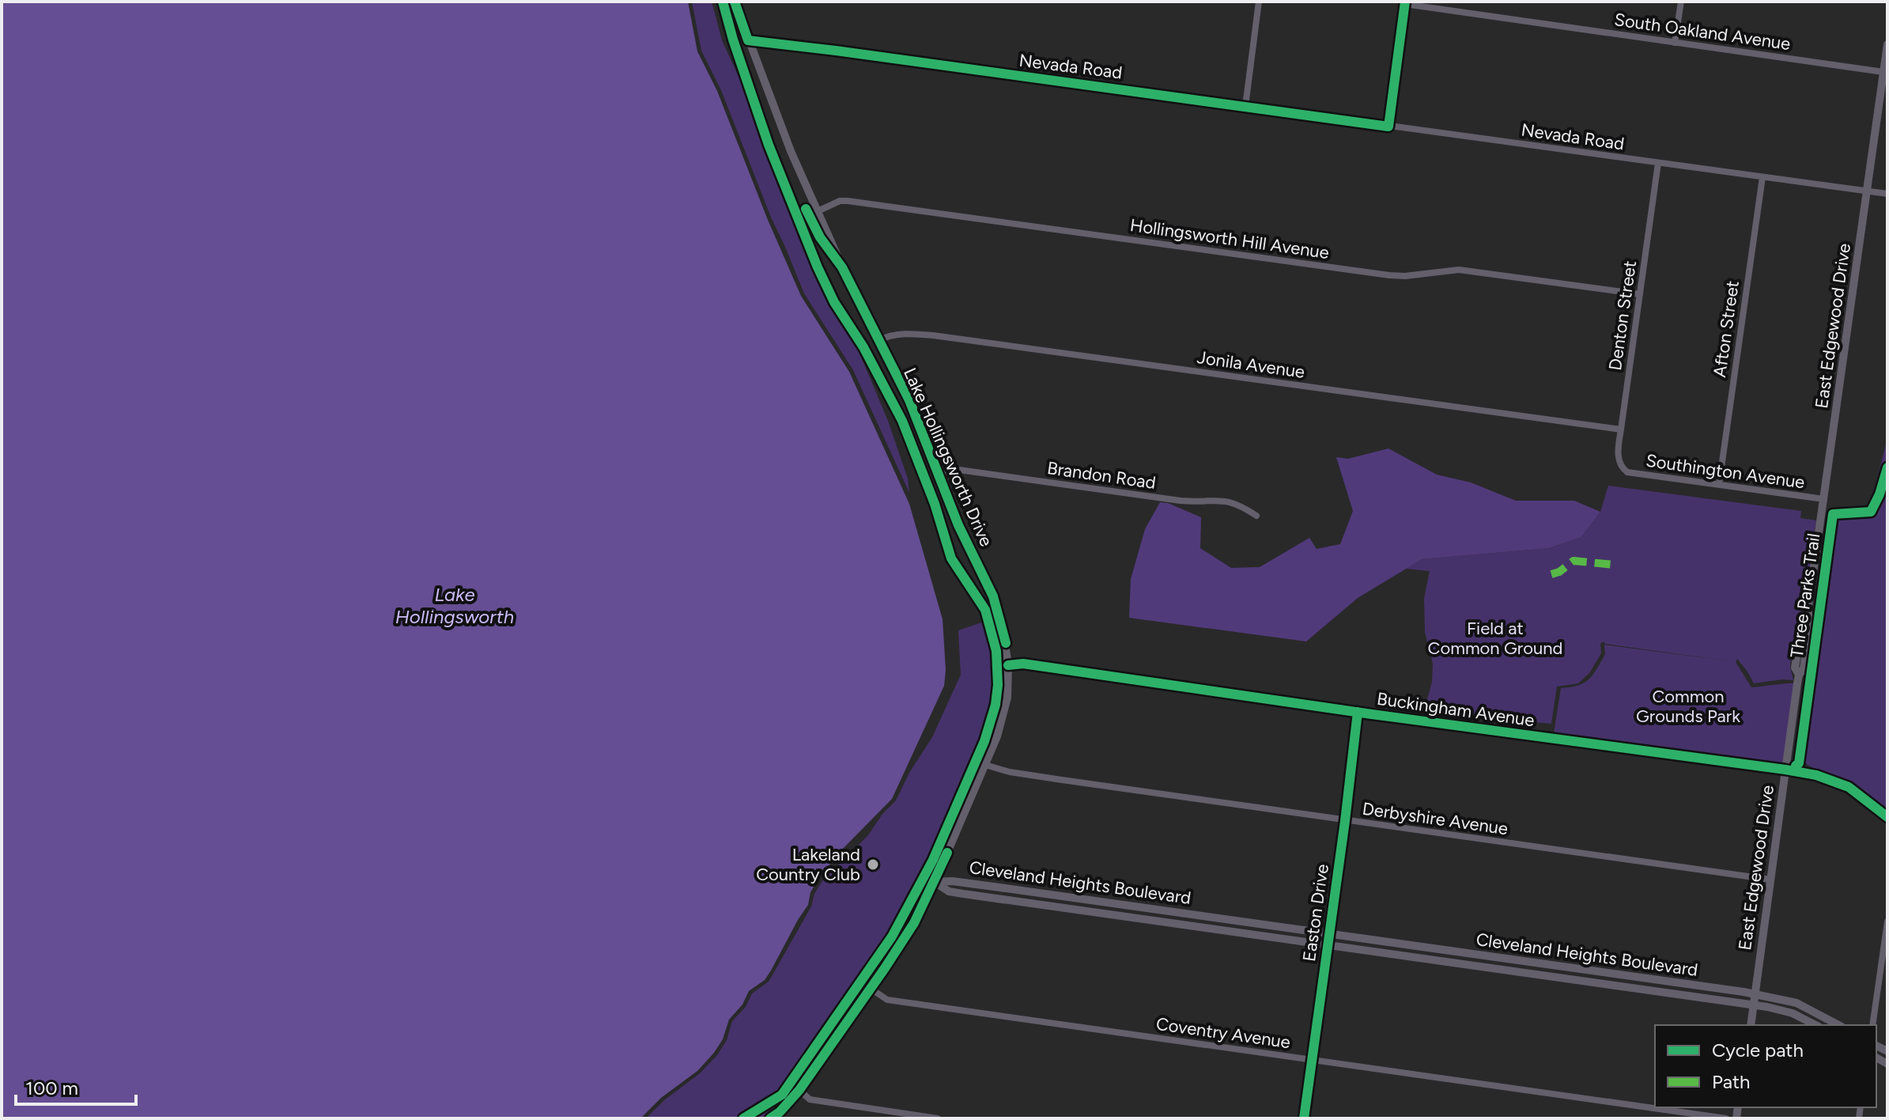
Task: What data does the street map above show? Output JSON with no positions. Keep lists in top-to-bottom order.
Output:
{
  "streets": {
    "street": [
      "South Oakland Avenue",
      "Nevada Road",
      "Hollingsworth Hill Avenue",
      "Denton Street",
      "East Edgewood Drive",
      "Afton Street",
      "Jonila Avenue",
      "Lake Hollingsworth Drive",
      "Southington Avenue",
      "Brandon Road",
      "Buckingham Avenue",
      "Derbyshire Avenue",
      "Cleveland Heights Boulevard",
      "Easton Drive",
      "Coventry Avenue"
    ],
    "cycle path": ["Three Parks Trail"]
  },
  "crossings": [
    ["South Oakland Avenue", "East Edgewood Drive"],
    ["Nevada Road", "Denton Street"],
    ["Nevada Road", "East Edgewood Drive"],
    ["Nevada Road", "Afton Street"],
    ["Nevada Road", "Lake Hollingsworth Drive"],
    ["Hollingsworth Hill Avenue", "Denton Street"],
    ["Hollingsworth Hill Avenue", "Lake Hollingsworth Drive"],
    ["Denton Street", "Jonila Avenue"],
    ["Denton Street", "Southington Avenue"],
    ["East Edgewood Drive", "Southington Avenue"],
    ["East Edgewood Drive", "Buckingham Avenue"],
    ["East Edgewood Drive", "Derbyshire Avenue"],
    ["East Edgewood Drive", "Cleveland Heights Boulevard"],
    ["Afton Street", "Southington Avenue"],
    ["Jonila Avenue", "Lake Hollingsworth Drive"],
    ["Lake Hollingsworth Drive", "Brandon Road"],
    ["Lake Hollingsworth Drive", "Buckingham Avenue"],
    ["Lake Hollingsworth Drive", "Derbyshire Avenue"],
    ["Lake Hollingsworth Drive", "Cleveland Heights Boulevard"],
    ["Lake Hollingsworth Drive", "Coventry Avenue"],
    ["Buckingham Avenue", "Easton Drive"],
    ["Derbyshire Avenue", "Easton Drive"],
    ["Cleveland Heights Boulevard", "Easton Drive"],
    ["Easton Drive", "Coventry Avenue"]
  ],
  "water": ["Lake Hollingsworth"],
  "parks": ["Field at Common Ground", "Common Grounds Park"],
  "places": ["Lakeland Country Club"],
  "legend": ["Cycle path", "Path"],
  "scale_bar": "100 m"
}
